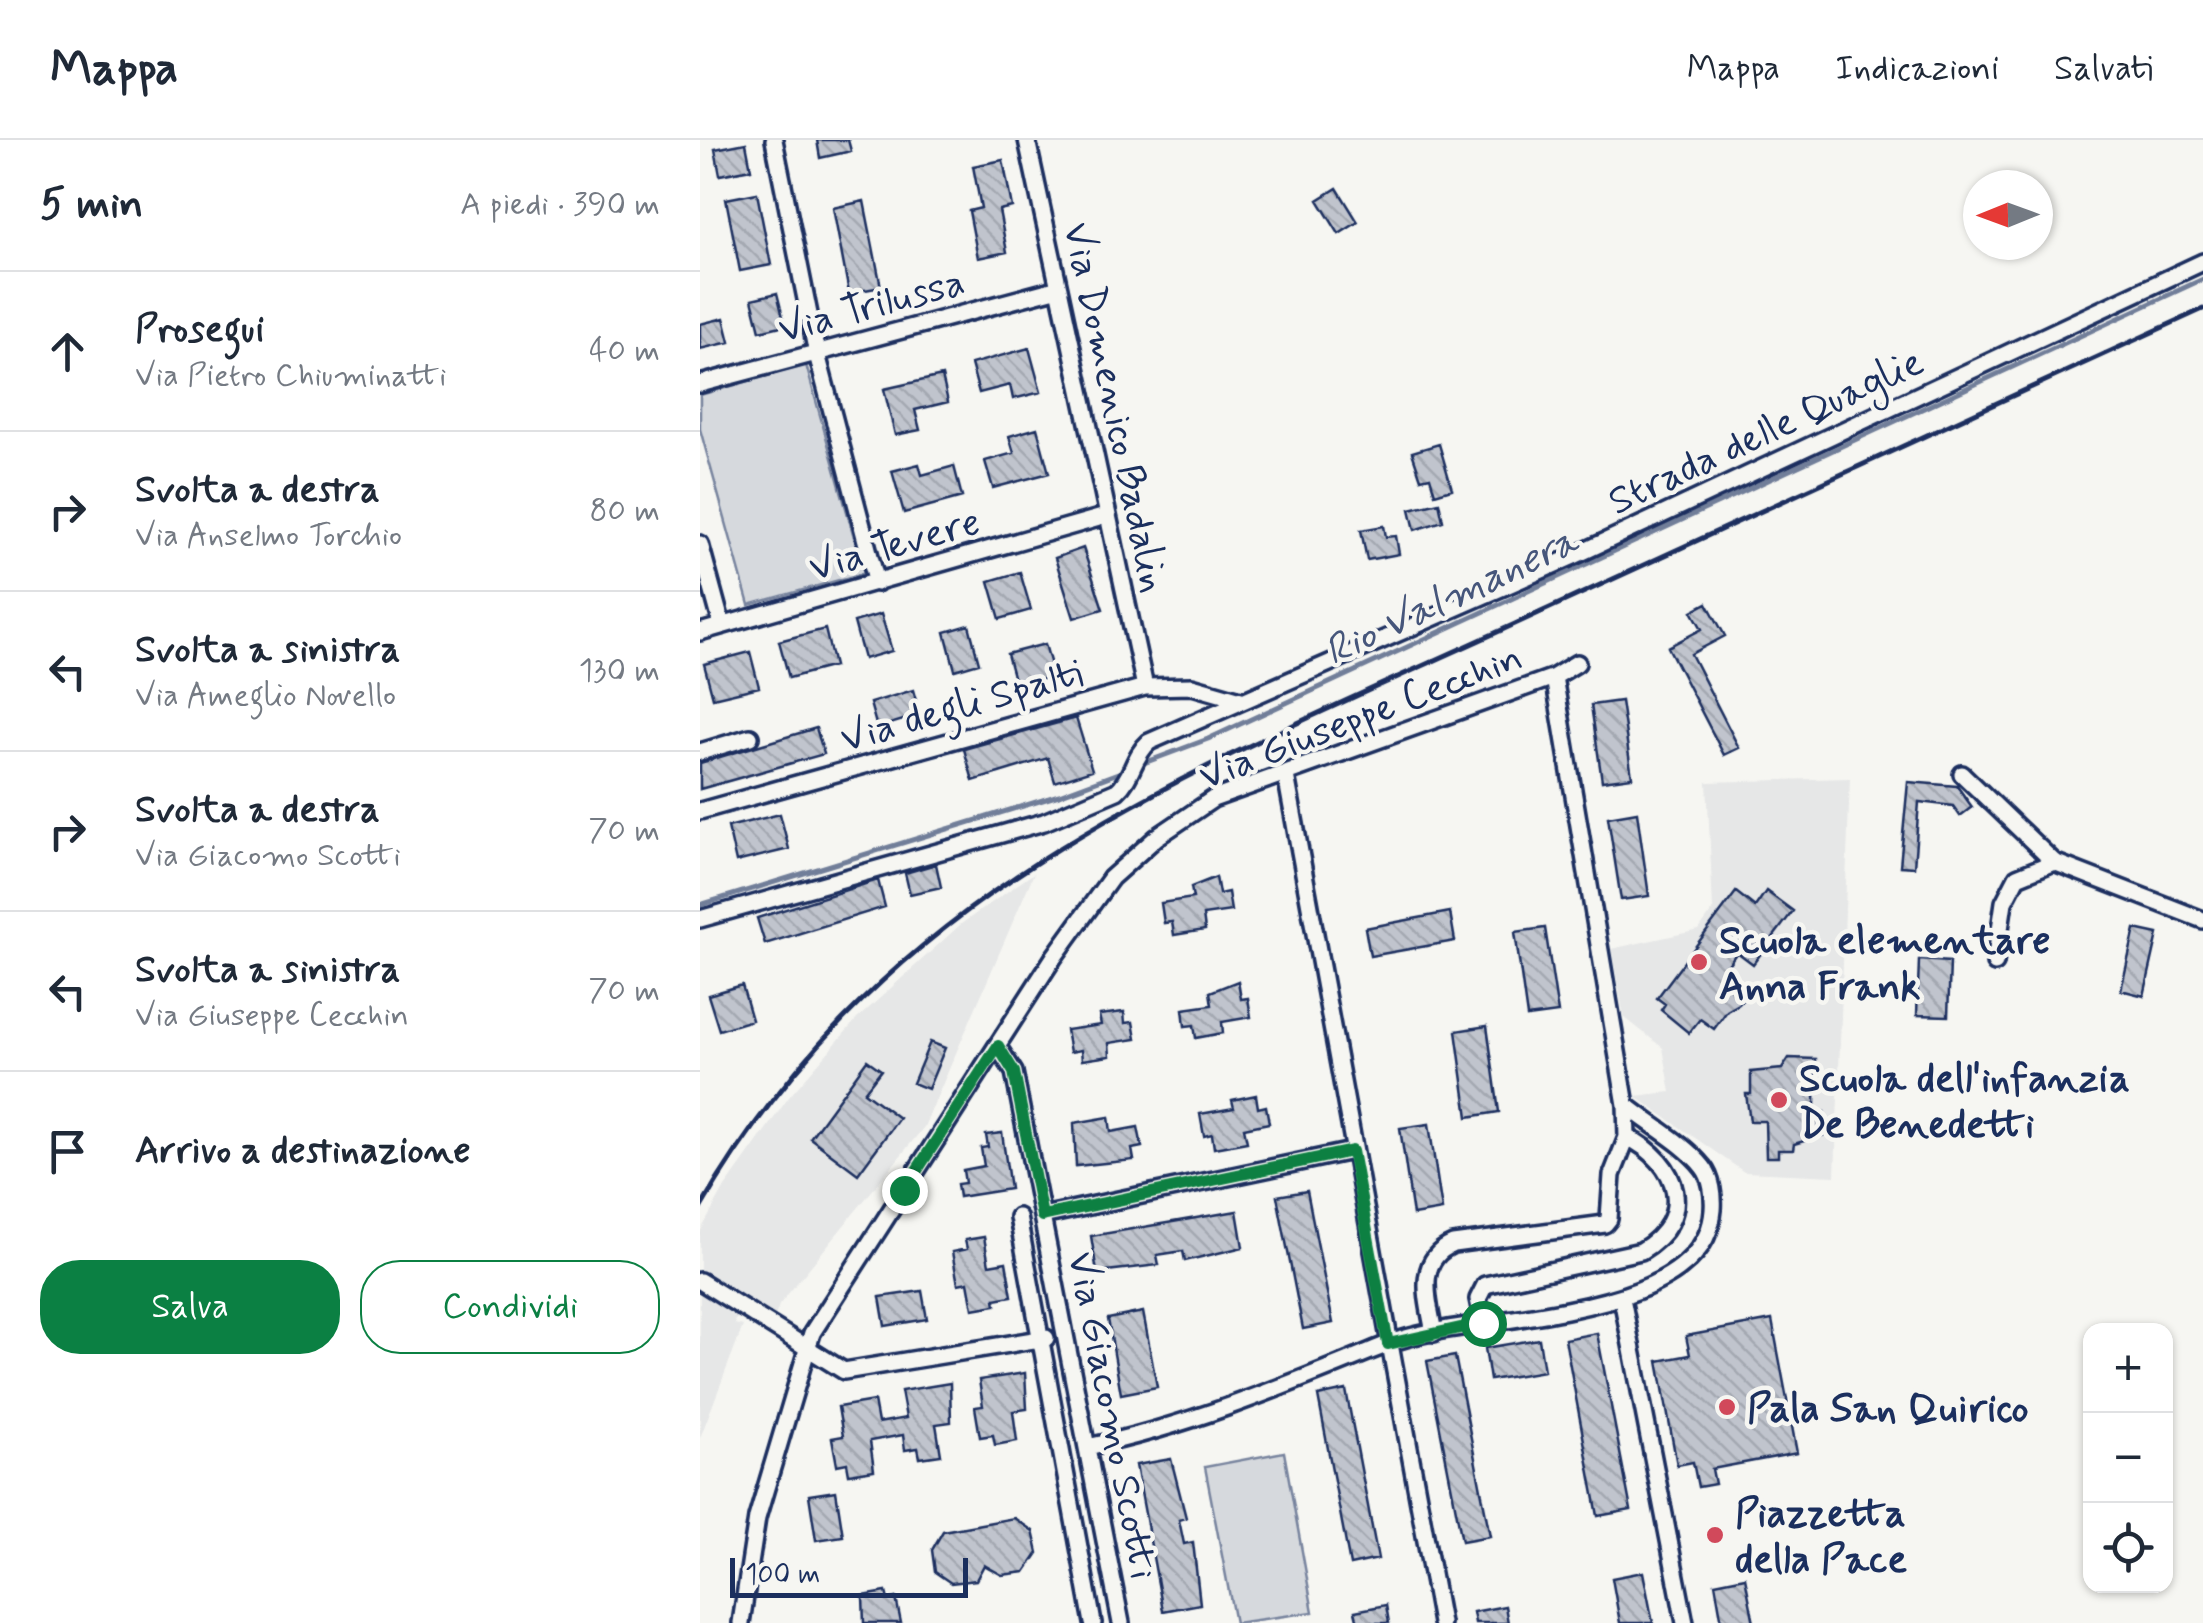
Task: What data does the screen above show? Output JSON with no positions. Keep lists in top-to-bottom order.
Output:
{
  "streets": {
    "street": [
      "Via Trilussa",
      "Via Domenico Badalin",
      "Strada delle Quaglie",
      "Via Tevere",
      "Via degli Spalti",
      "Via Giuseppe Cecchin",
      "Via Giacomo Scotti"
    ]
  },
  "crossings": [
    ["Via Trilussa", "Via Domenico Badalin"],
    ["Via Domenico Badalin", "Via Tevere"],
    ["Via Domenico Badalin", "Via degli Spalti"],
    ["Strada delle Quaglie", "Via degli Spalti"],
    ["Via Giuseppe Cecchin", "Via Giacomo Scotti"]
  ],
  "water": ["Rio Valmanera"],
  "places": [
    "Scuola elementare Anna Frank",
    "Scuola dell'infanzia De Benedetti",
    "Pala San Quirico",
    "Piazzetta della Pace"
  ],
  "scale_bar": "100 m",
  "north": "left",
  "page": {
    "header": "Mappa",
    "nav": ["Mappa", "Indicazioni", "Salvati"],
    "heading": ["5 min", "A piedi · 390 m"],
    "list": [
      ["Prosegui", "Via Pietro Chiuminatti", "40 m"],
      ["Svolta a destra", "Via Anselmo Torchio", "80 m"],
      ["Svolta a sinistra", "Via Ameglio Novello", "130 m"],
      ["Svolta a destra", "Via Giacomo Scotti", "70 m"],
      ["Svolta a sinistra", "Via Giuseppe Cecchin", "70 m"],
      "Arrivo a destinazione"
    ],
    "buttons": ["Salva", "Condividi"],
    "map_buttons": ["+", "−"],
    "scale": "100 m"
  }
}
